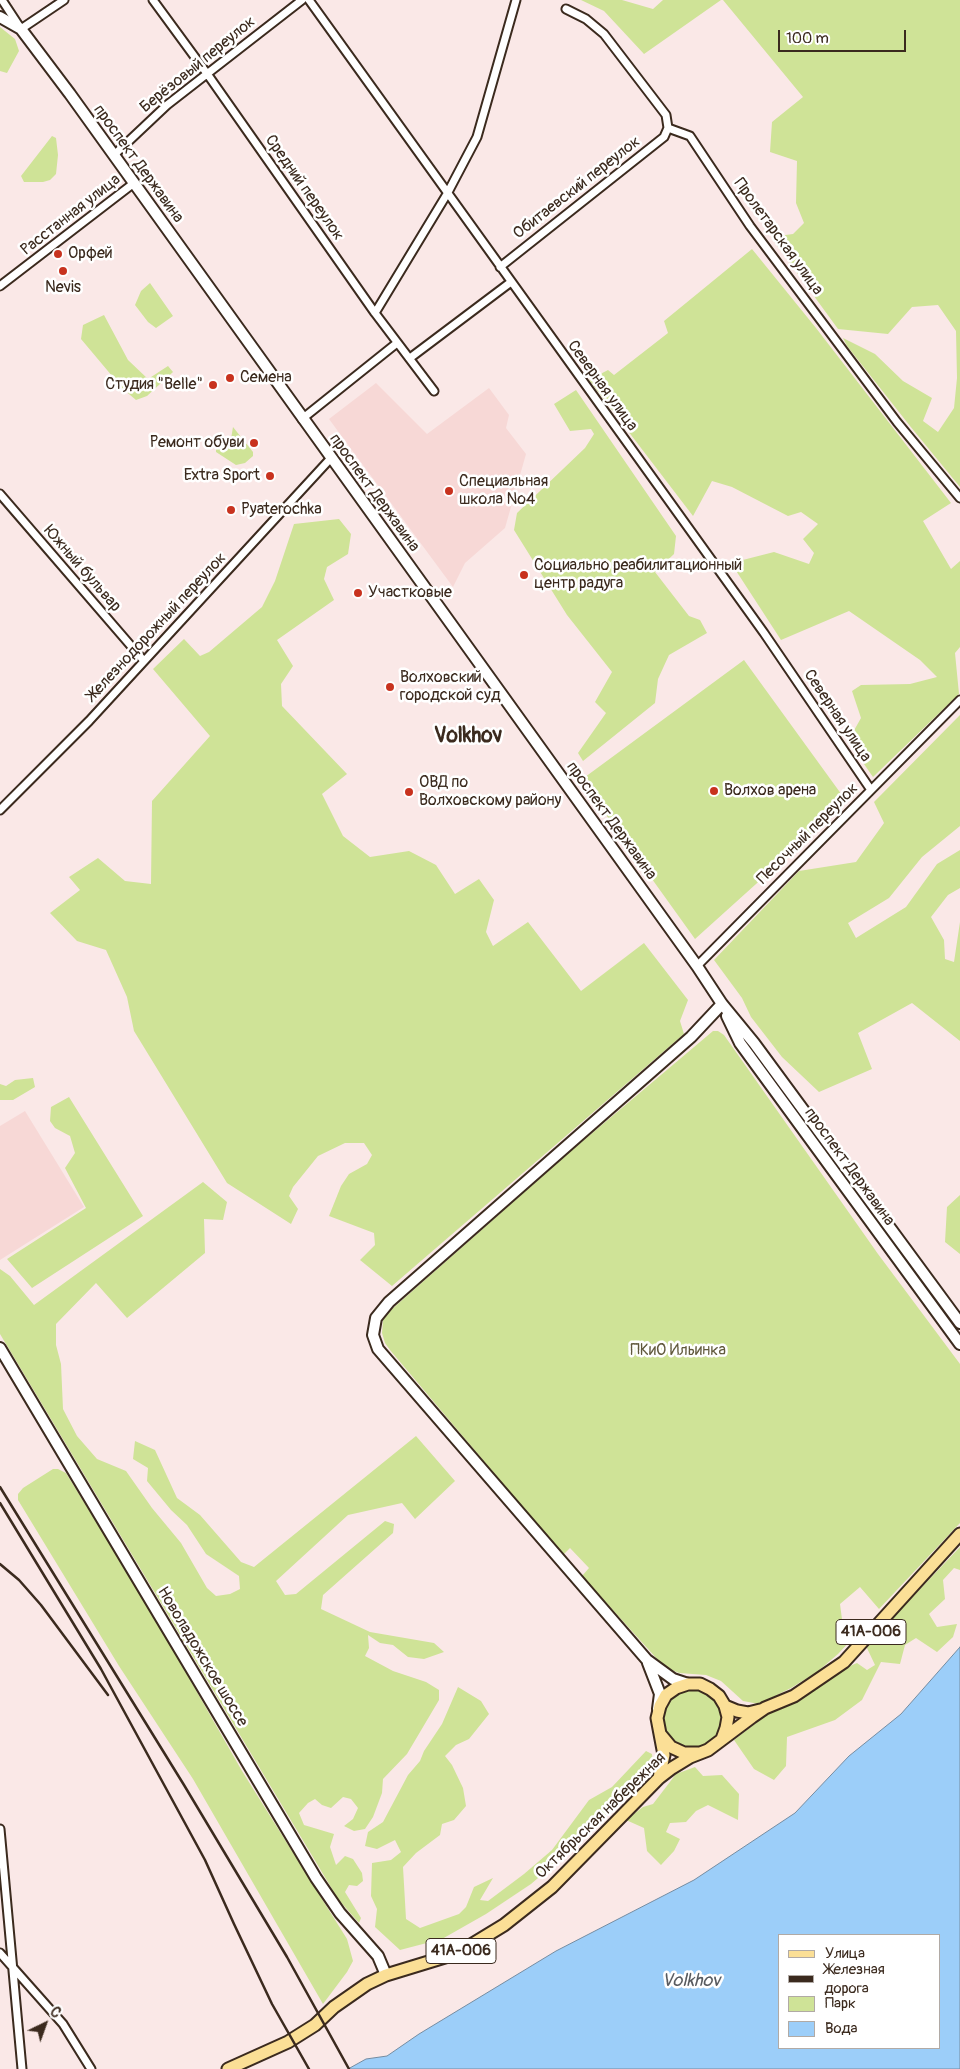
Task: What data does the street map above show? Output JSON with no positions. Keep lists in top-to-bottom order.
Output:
{
  "streets": {
    "main road": [
      "проспект Державина",
      "41А-006",
      "Новоладожское шоссе",
      "Октябрьская набережная"
    ],
    "street": [
      "Берёзовый переулок",
      "Средний переулок",
      "Обитаевский переулок",
      "Расстанная улица",
      "Пролетарская улица",
      "Северная улица",
      "Южный бульвар",
      "Железнодорожный переулок",
      "Песочный переулок"
    ]
  },
  "crossings": [
    ["Берёзовый переулок", "проспект Державина"],
    ["Берёзовый переулок", "Средний переулок"],
    ["проспект Державина", "Расстанная улица"],
    ["проспект Державина", "Железнодорожный переулок"],
    ["проспект Державина", "Песочный переулок"],
    ["Обитаевский переулок", "Пролетарская улица"],
    ["Обитаевский переулок", "Северная улица"],
    ["Северная улица", "Песочный переулок"],
    ["Южный бульвар", "Железнодорожный переулок"],
    ["Новоладожское шоссе", "Октябрьская набережная"]
  ],
  "districts": ["Volkhov"],
  "water": ["Volkhov"],
  "parks": ["ПКиО Ильинка"],
  "places": [
    "Орфей",
    "Nevis",
    "Семена",
    "Студия \"Belle\"",
    "Ремонт обуви",
    "Extra Sport",
    "Специальная школа №4",
    "Pyaterochka",
    "Социально реабилитационный центр радуга",
    "Участковые",
    "Волховский городской суд",
    "Волхов арена",
    "ОВД по Волховскому району"
  ],
  "legend": [
    "Улица",
    "Железная дорога",
    "Парк",
    "Вода"
  ],
  "scale_bar": "100 m",
  "north": "top right"
}
